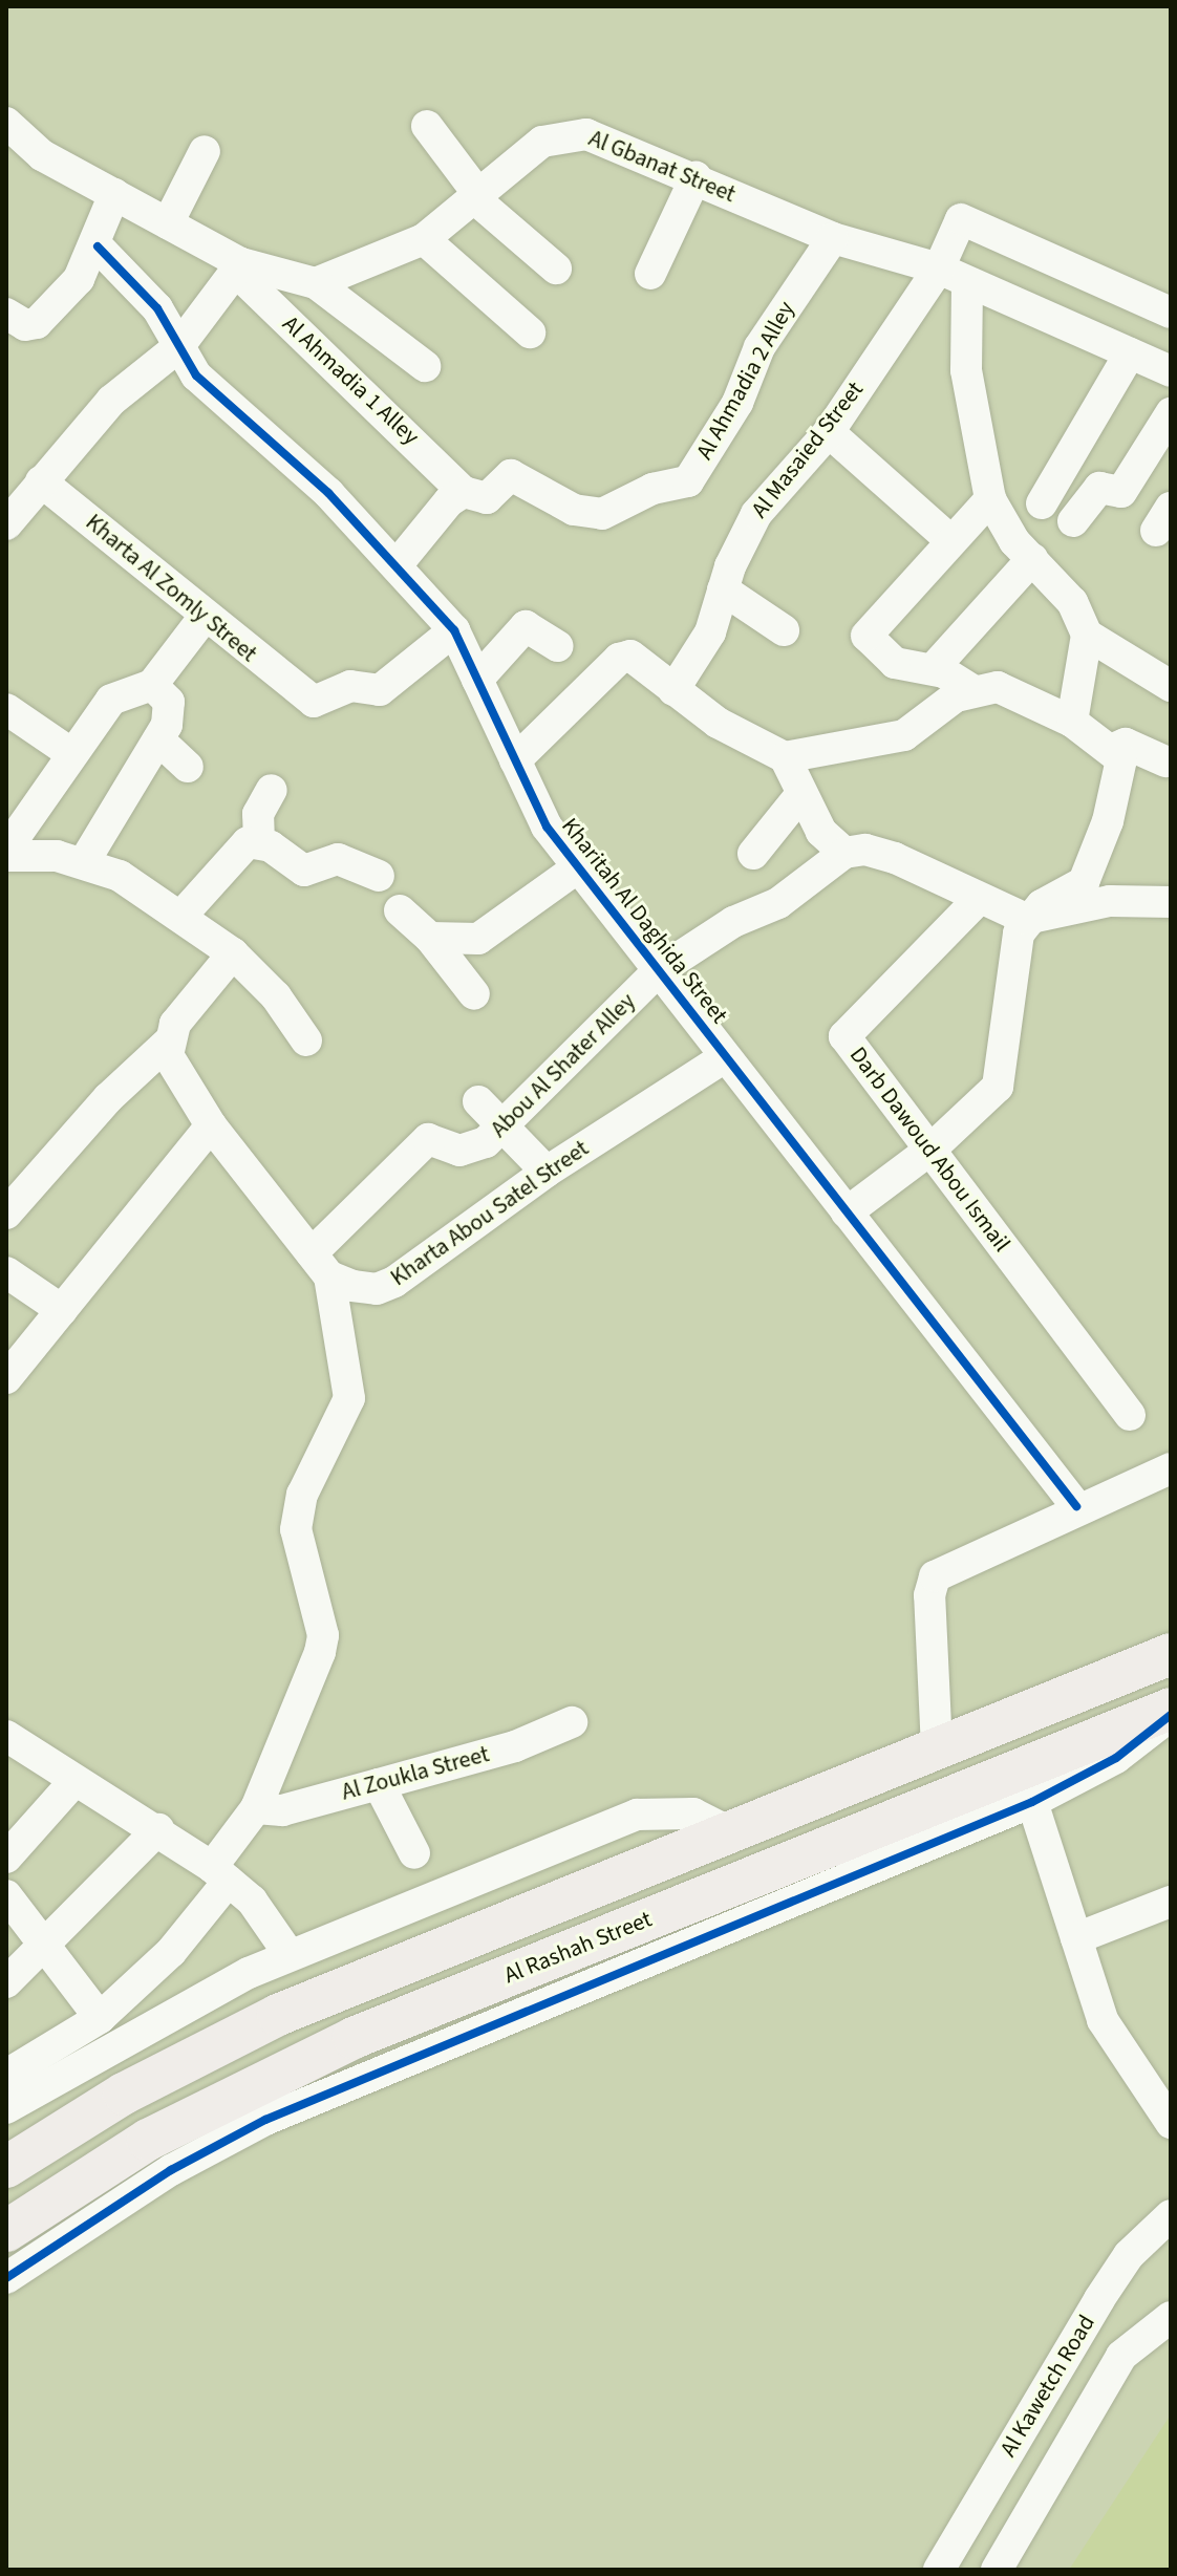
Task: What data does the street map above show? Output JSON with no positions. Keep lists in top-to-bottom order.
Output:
{
  "streets": {
    "main road": ["Al Rashah Street"],
    "street": [
      "Al Gbanat Street",
      "Al Ahmadia 1 Alley",
      "Al Ahmadia 2 Alley",
      "Al Masaied Street",
      "Kharta Al Zomly Street",
      "Kharitah Al Daghida Street",
      "Abou Al Shater Alley",
      "Darb Dawoud Abou Ismail",
      "Kharta Abou Satel Street",
      "Al Zoukla Street",
      "Al Kawetch Road"
    ]
  },
  "crossings": [
    ["Al Gbanat Street", "Al Ahmadia 2 Alley"],
    ["Al Gbanat Street", "Al Masaied Street"],
    ["Al Ahmadia 1 Alley", "Al Ahmadia 2 Alley"],
    ["Al Ahmadia 2 Alley", "Kharitah Al Daghida Street"],
    ["Kharta Al Zomly Street", "Kharitah Al Daghida Street"],
    ["Kharitah Al Daghida Street", "Abou Al Shater Alley"],
    ["Kharitah Al Daghida Street", "Kharta Abou Satel Street"],
    ["Abou Al Shater Alley", "Kharta Abou Satel Street"]
  ]
}
